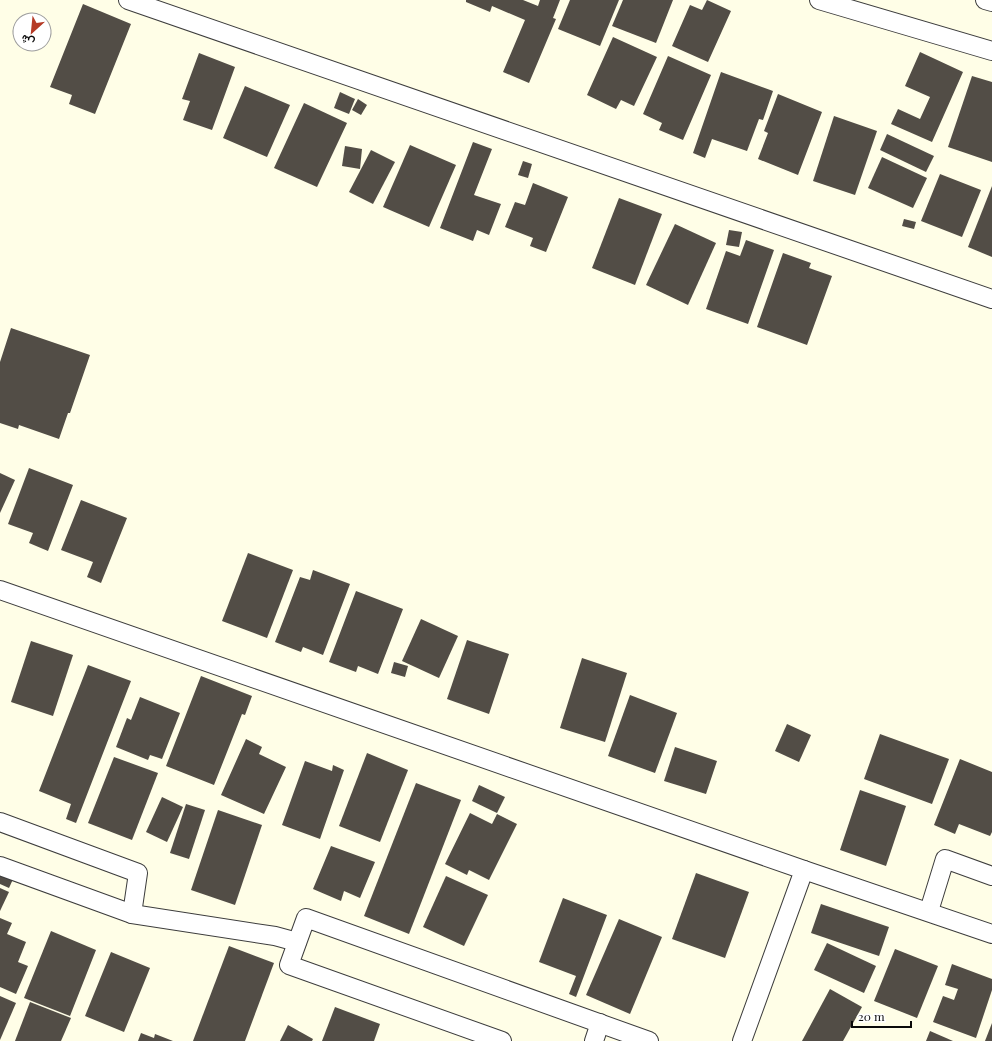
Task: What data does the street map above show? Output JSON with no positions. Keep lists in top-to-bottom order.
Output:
{
  "scale_bar": "20 m",
  "north": "bottom left"
}
